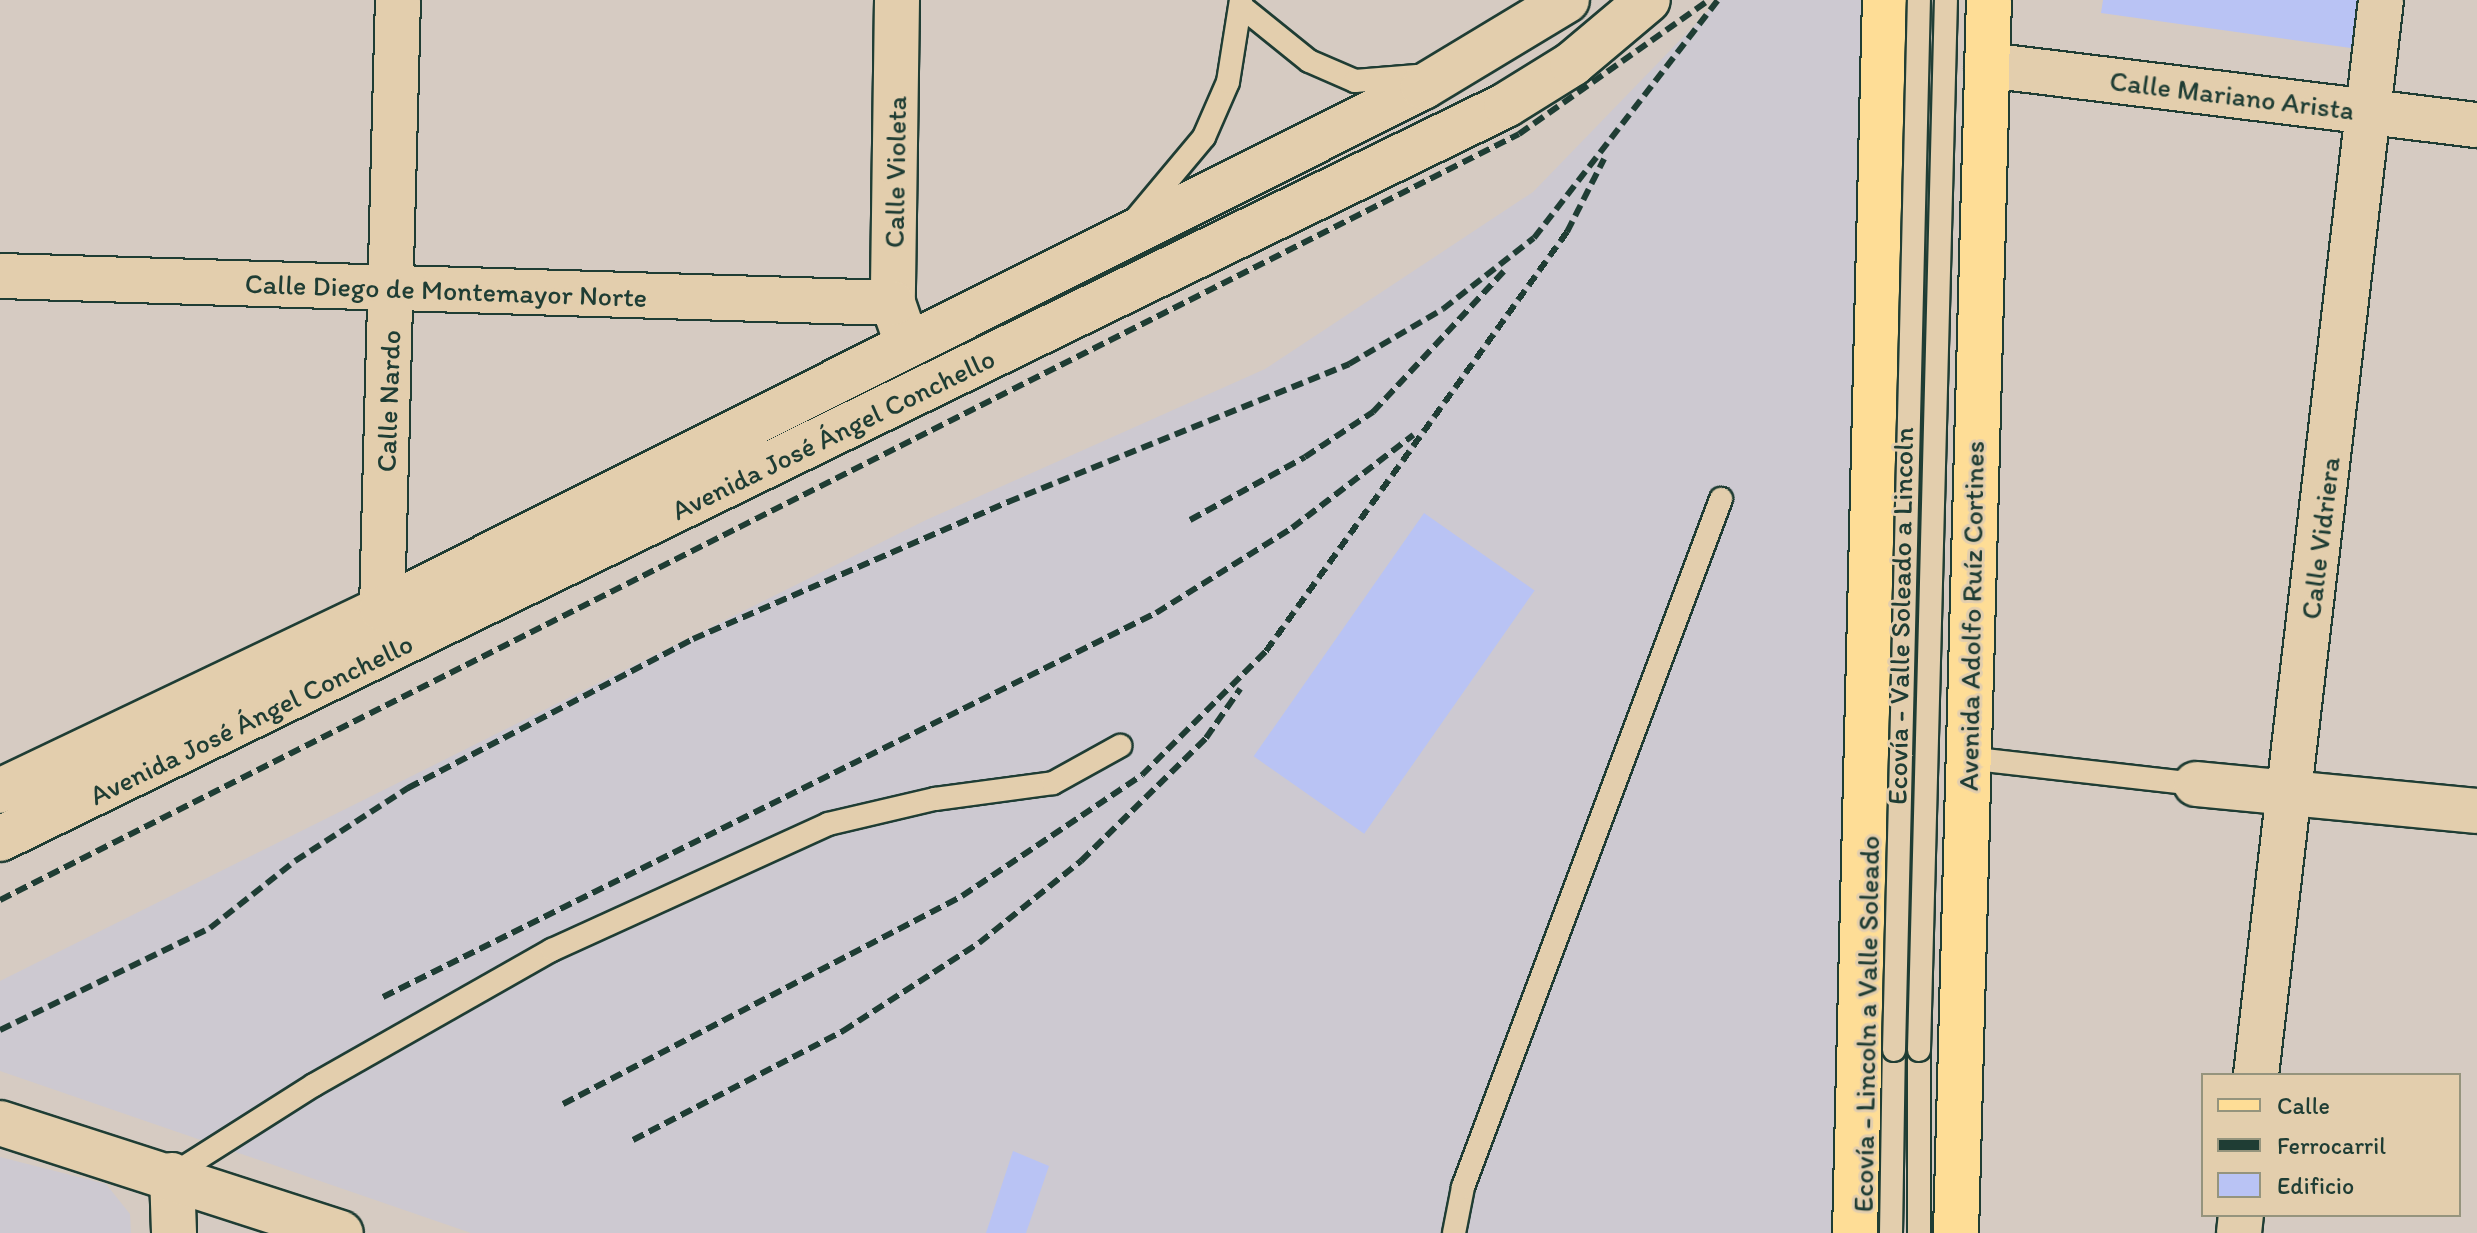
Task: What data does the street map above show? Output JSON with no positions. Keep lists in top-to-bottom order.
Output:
{
  "streets": {
    "main road": ["Avenida Adolfo Ruíz Cortines"],
    "street": [
      "Calle Mariano Arista",
      "Calle Violeta",
      "Calle Diego de Montemayor Norte",
      "Calle Nardo",
      "Avenida José Ángel Conchello",
      "Calle Vidriera"
    ],
    "lane": ["Ecovía - Valle Soleado a Lincoln", "Ecovía - Lincoln a Valle Soleado"]
  },
  "crossings": [
    ["Calle Mariano Arista", "Calle Vidriera"],
    ["Calle Mariano Arista", "Avenida Adolfo Ruíz Cortines"],
    ["Calle Violeta", "Calle Diego de Montemayor Norte"],
    ["Calle Violeta", "Avenida José Ángel Conchello"],
    ["Calle Diego de Montemayor Norte", "Calle Nardo"],
    ["Calle Diego de Montemayor Norte", "Avenida José Ángel Conchello"],
    ["Calle Nardo", "Avenida José Ángel Conchello"]
  ],
  "legend": ["Calle", "Ferrocarril", "Edificio"]
}
